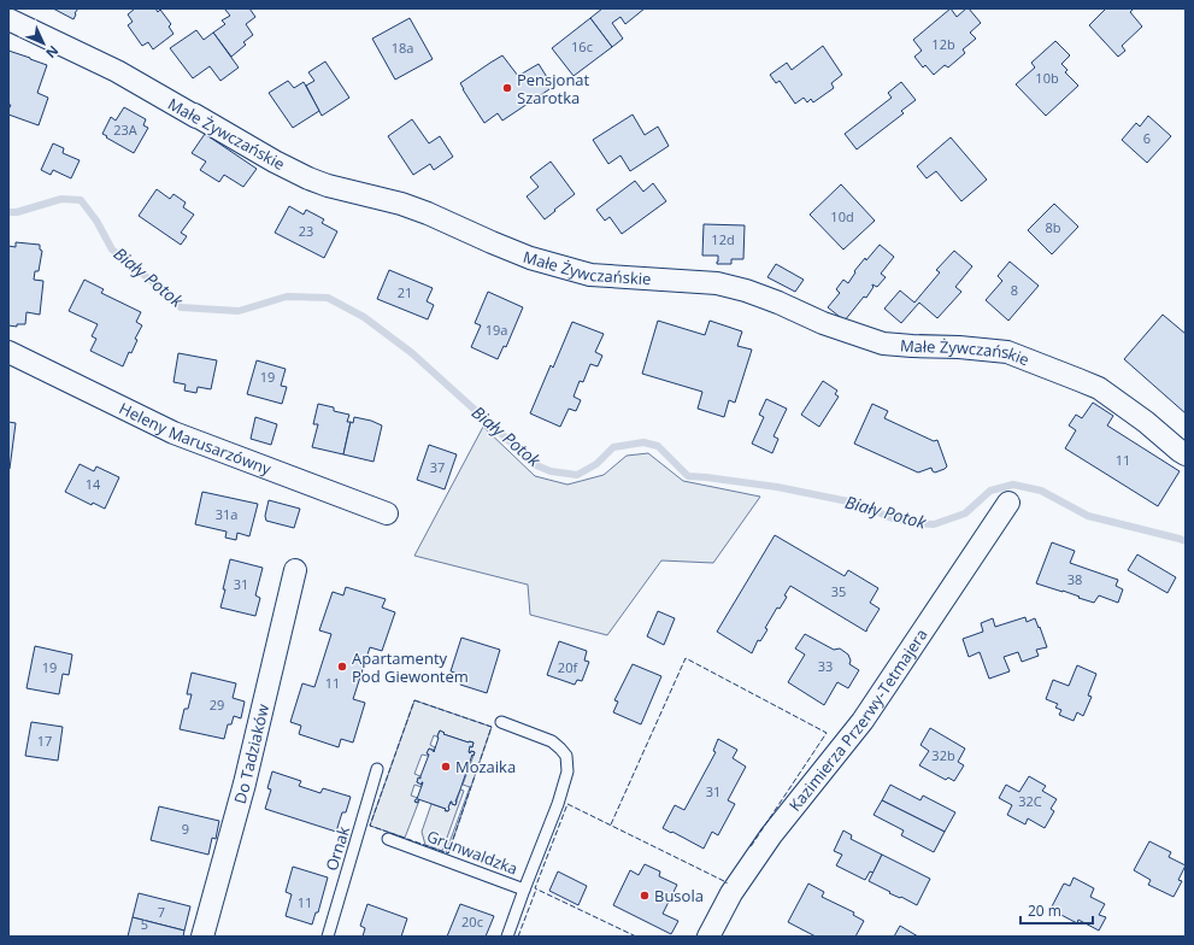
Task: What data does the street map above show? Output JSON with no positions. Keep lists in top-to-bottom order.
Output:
{
  "streets": {
    "street": [
      "Małe Żywczańskie",
      "Heleny Marusarzówny",
      "Kazimierza Przerwy-Tetmajera",
      "Do Tadziaków"
    ],
    "lane": ["Ornak", "Grunwaldzka"]
  },
  "water": ["Biały Potok"],
  "places": [
    "Pensjonat Szarotka",
    "Apartamenty Pod Giewontem",
    "Mozaika",
    "Busola"
  ],
  "house_numbers": [
    "12b",
    "16c",
    "18a",
    "10b",
    "23A",
    "6",
    "10d",
    "8b",
    "23",
    "12d",
    "8",
    "21",
    "19a",
    "19",
    "11",
    "37",
    "14",
    "31a",
    "38",
    "31",
    "35",
    "33",
    "19",
    "20f",
    "11",
    "29",
    "17",
    "32b",
    "31",
    "32C",
    "9",
    "11",
    "7",
    "20c",
    "5"
  ],
  "scale_bar": "20 m",
  "north": "bottom right"
}
